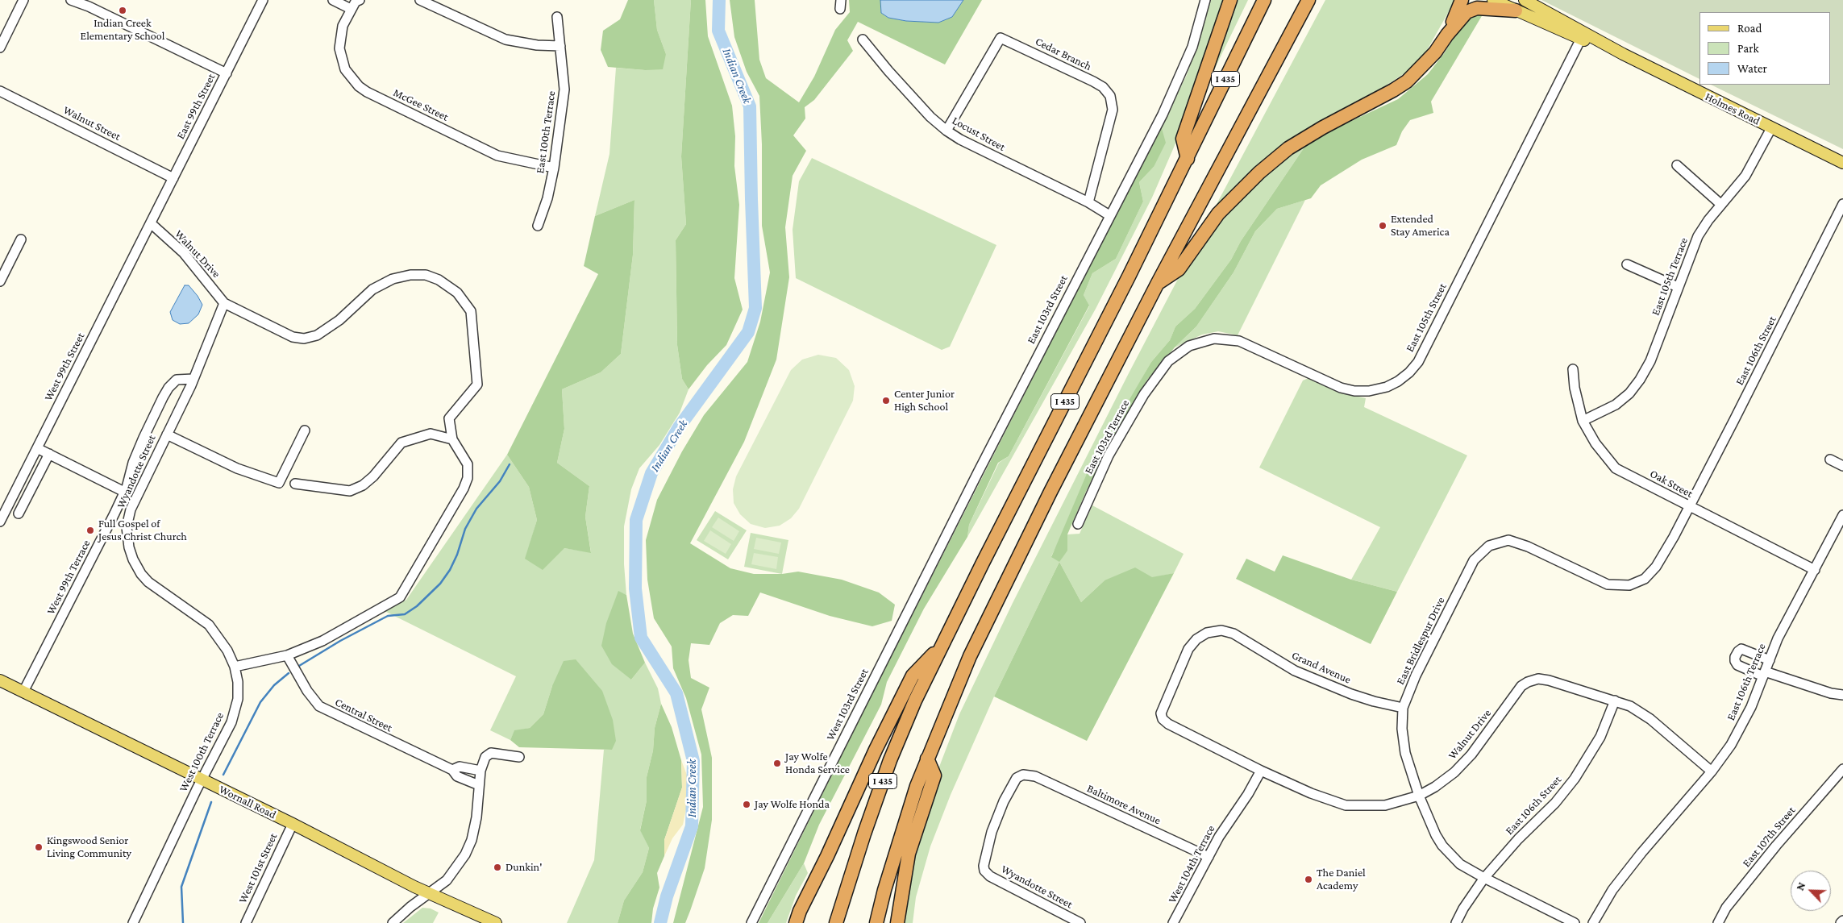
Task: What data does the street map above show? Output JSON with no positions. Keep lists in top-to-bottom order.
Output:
{
  "streets": {
    "highway": ["I 435"],
    "main road": ["Holmes Road", "Wornall Road"],
    "street": [
      "Cedar Branch",
      "McGee Street",
      "East 99th Street",
      "Walnut Street",
      "East 100th Terrace",
      "Locust Street",
      "Walnut Drive",
      "East 105th Terrace",
      "East 103rd Street",
      "East 105th Street",
      "East 106th Street",
      "West 99th Street",
      "East 103rd Terrace",
      "Wyandotte Street",
      "Oak Street",
      "West 99th Terrace",
      "East Bridlespur Drive",
      "Grand Avenue",
      "East 106th Terrace",
      "West 103rd Street",
      "Central Street",
      "West 100th Terrace",
      "Baltimore Avenue",
      "East 107th Street",
      "West 104th Terrace",
      "West 101st Street"
    ]
  },
  "crossings": [
    ["Cedar Branch", "Locust Street"],
    ["McGee Street", "East 100th Terrace"],
    ["East 99th Street", "Walnut Street"],
    ["East 99th Street", "Walnut Drive"],
    ["East 99th Street", "West 99th Street"],
    ["Holmes Road", "East 105th Terrace"],
    ["Holmes Road", "East 105th Street"],
    ["Locust Street", "East 103rd Street"],
    ["Walnut Drive", "East 106th Street"],
    ["Walnut Drive", "West 99th Street"],
    ["Walnut Drive", "Wyandotte Street"],
    ["Walnut Drive", "East Bridlespur Drive"],
    ["Walnut Drive", "Grand Avenue"],
    ["Walnut Drive", "East 106th Terrace"],
    ["Walnut Drive", "West 104th Terrace"],
    ["East 105th Terrace", "Oak Street"],
    ["East 103rd Street", "West 103rd Street"],
    ["East 105th Street", "East 103rd Terrace"],
    ["East 106th Street", "Oak Street"],
    ["East 106th Street", "East Bridlespur Drive"],
    ["Wyandotte Street", "West 99th Terrace"],
    ["Wyandotte Street", "West 100th Terrace"],
    ["Wyandotte Street", "Baltimore Avenue"],
    ["Oak Street", "East Bridlespur Drive"],
    ["Oak Street", "East 106th Terrace"],
    ["West 99th Terrace", "Wornall Road"],
    ["East Bridlespur Drive", "Grand Avenue"],
    ["West 100th Terrace", "Wornall Road"],
    ["Wornall Road", "West 101st Street"],
    ["Baltimore Avenue", "West 104th Terrace"]
  ],
  "water": ["Indian Creek"],
  "places": [
    "Indian Creek Elementary School",
    "Extended Stay America",
    "Center Junior High School",
    "Full Gospel of Jesus Christ Church",
    "Jay Wolfe Honda Service",
    "Jay Wolfe Honda",
    "Kingswood Senior Living Community",
    "Dunkin'",
    "The Daniel Academy"
  ],
  "legend": ["Road", "Park", "Water"],
  "north": "top left"
}
